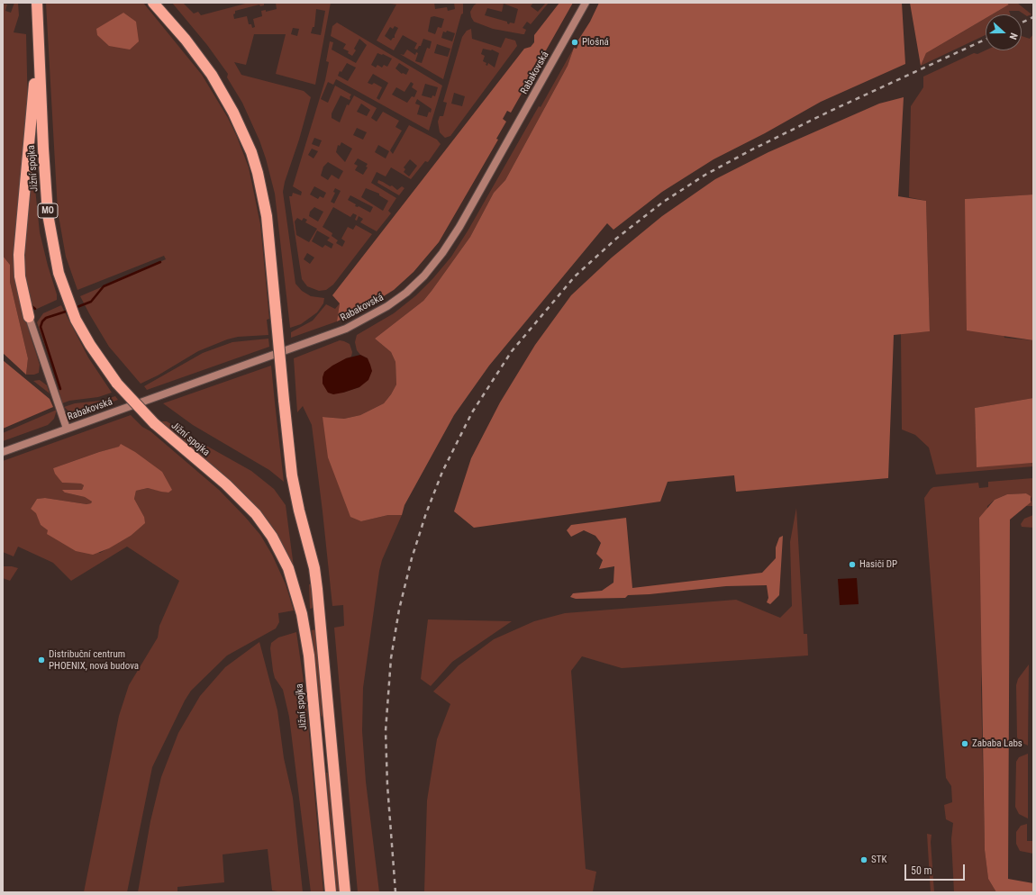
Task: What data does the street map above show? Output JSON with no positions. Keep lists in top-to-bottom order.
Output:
{
  "streets": {
    "highway": ["Jižní spojka", "MO"],
    "main road": ["Rabakovská"]
  },
  "places": [
    "Plošná",
    "Hasiči DP",
    "Distribuční centrum PHOENIX, nová budova",
    "Zababa Labs",
    "STK"
  ],
  "scale_bar": "50 m",
  "north": "right"
}
